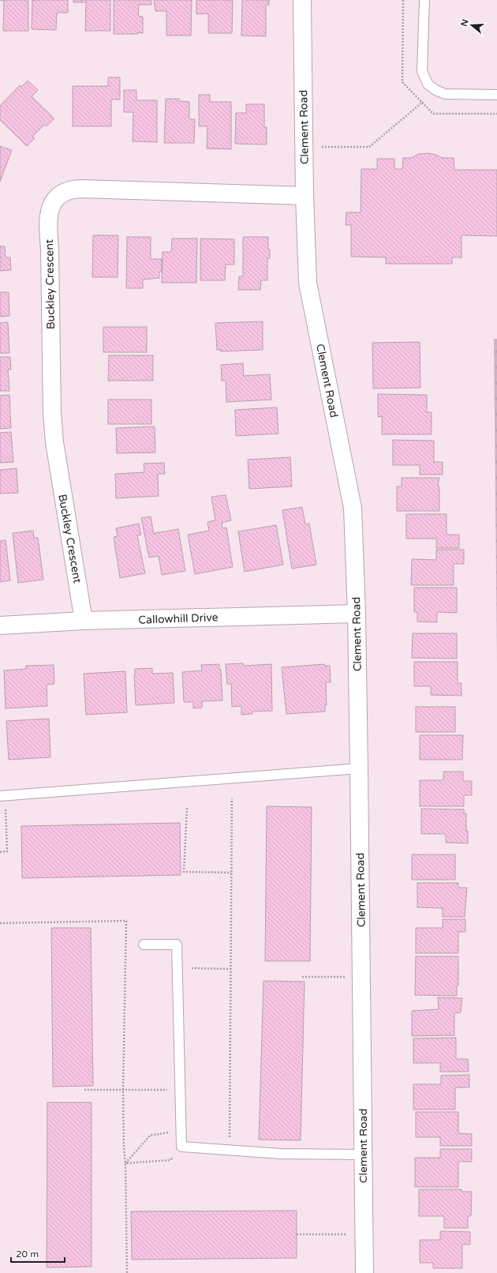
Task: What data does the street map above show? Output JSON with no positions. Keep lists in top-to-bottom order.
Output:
{
  "streets": {
    "street": ["Clement Road", "Buckley Crescent", "Callowhill Drive"]
  },
  "crossings": [
    ["Clement Road", "Buckley Crescent"],
    ["Clement Road", "Callowhill Drive"],
    ["Buckley Crescent", "Callowhill Drive"]
  ],
  "scale_bar": "20 m",
  "north": "left"
}
